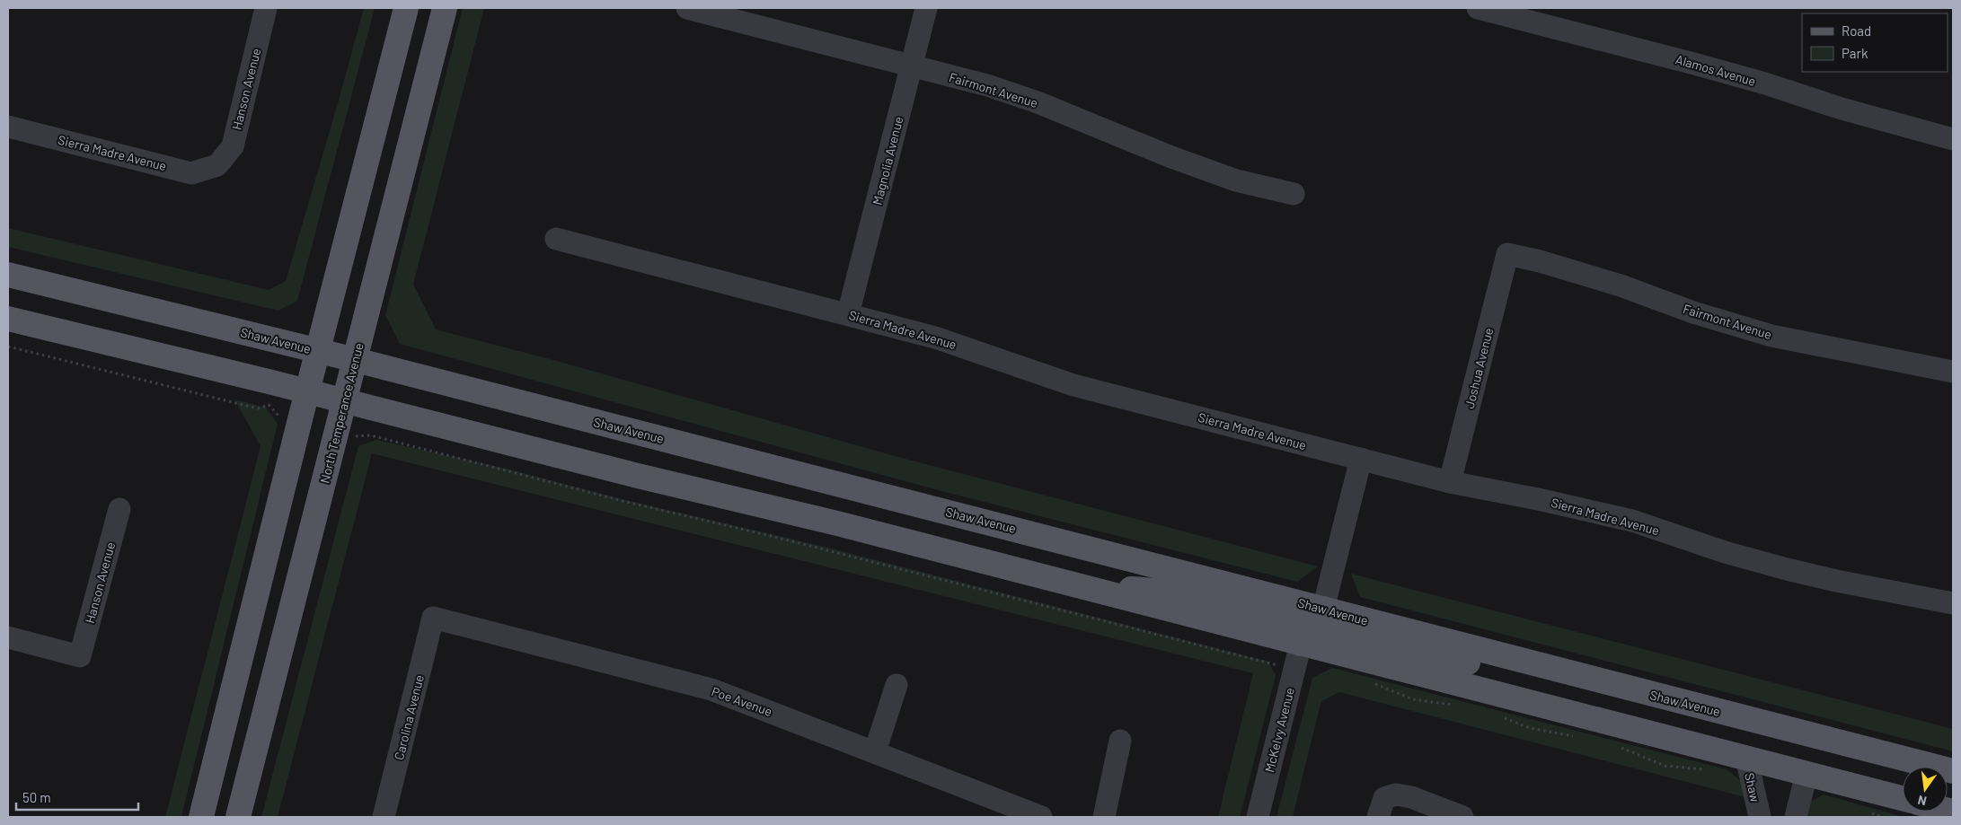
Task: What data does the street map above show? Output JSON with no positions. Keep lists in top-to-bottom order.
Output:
{
  "streets": {
    "main road": ["Shaw Avenue", "North Temperance Avenue"],
    "street": [
      "Alamos Avenue",
      "Hanson Avenue",
      "Fairmont Avenue",
      "Sierra Madre Avenue",
      "Magnolia Avenue",
      "Joshua Avenue",
      "Poe Avenue",
      "Carolina Avenue",
      "McKelvy Avenue",
      "Shaw"
    ]
  },
  "crossings": [
    ["Hanson Avenue", "Sierra Madre Avenue"],
    ["Fairmont Avenue", "Magnolia Avenue"],
    ["Fairmont Avenue", "Joshua Avenue"],
    ["Sierra Madre Avenue", "Magnolia Avenue"],
    ["Sierra Madre Avenue", "Joshua Avenue"],
    ["Shaw Avenue", "North Temperance Avenue"],
    ["Poe Avenue", "Carolina Avenue"]
  ],
  "legend": ["Road", "Park"],
  "scale_bar": "50 m",
  "north": "bottom"
}
